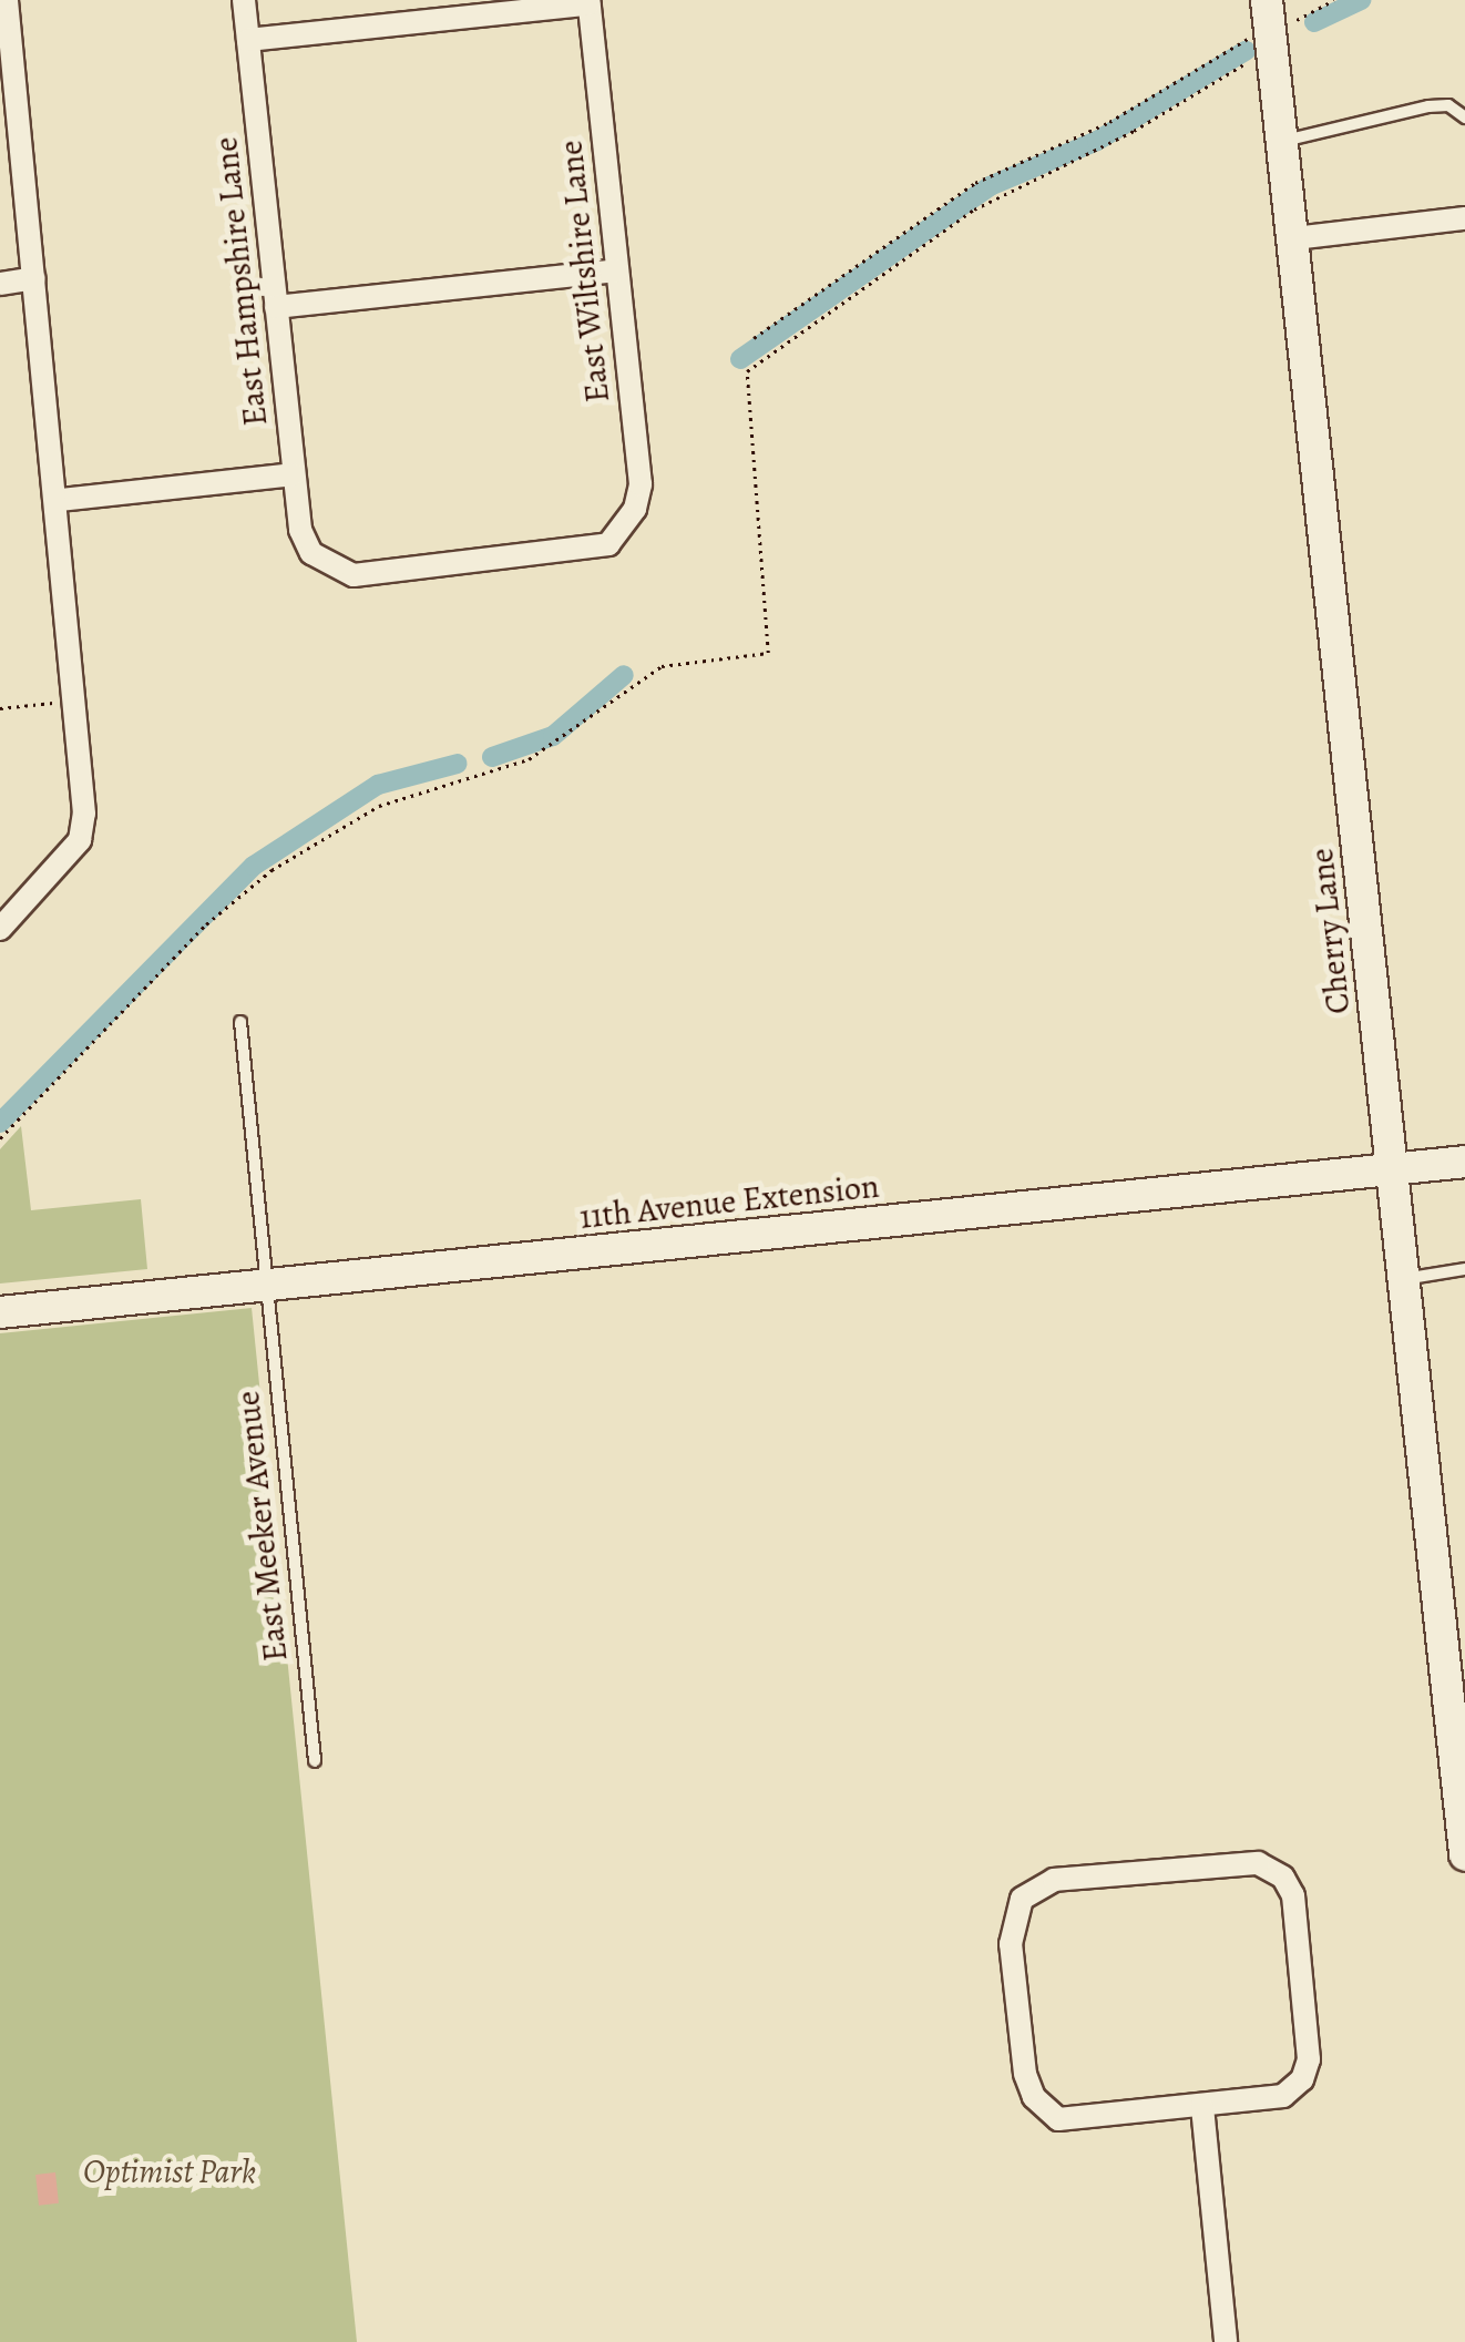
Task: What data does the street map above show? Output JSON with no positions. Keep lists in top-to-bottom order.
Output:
{
  "streets": {
    "main road": ["Cherry Lane", "11th Avenue Extension"],
    "street": ["East Wiltshire Lane", "East Hampshire Lane"],
    "lane": ["East Meeker Avenue"]
  },
  "crossings": [
    ["East Wiltshire Lane", "East Hampshire Lane"],
    ["Cherry Lane", "11th Avenue Extension"],
    ["11th Avenue Extension", "East Meeker Avenue"]
  ],
  "parks": ["Optimist Park"]
}
